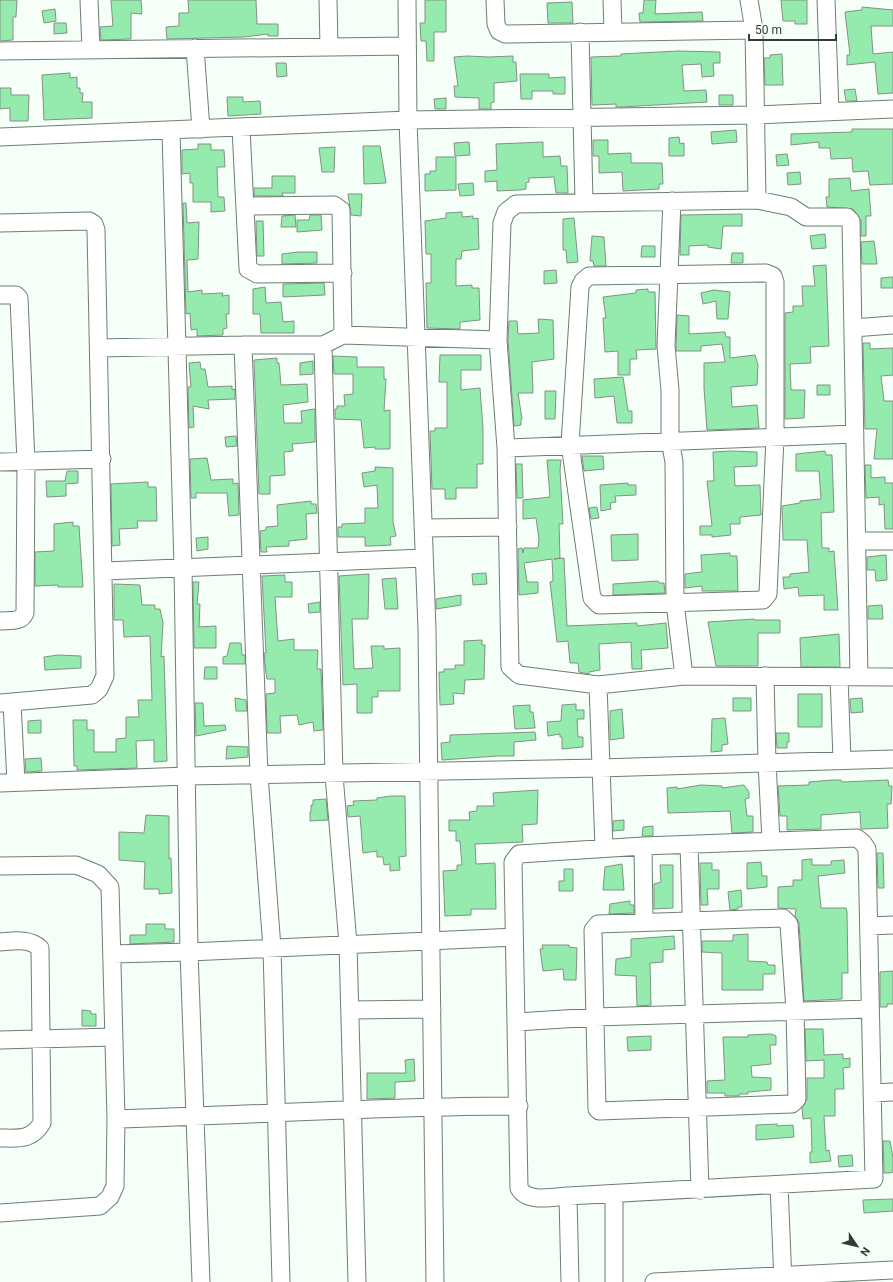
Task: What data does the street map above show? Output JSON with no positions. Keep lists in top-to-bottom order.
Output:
{
  "scale_bar": "50 m",
  "north": "bottom right"
}
